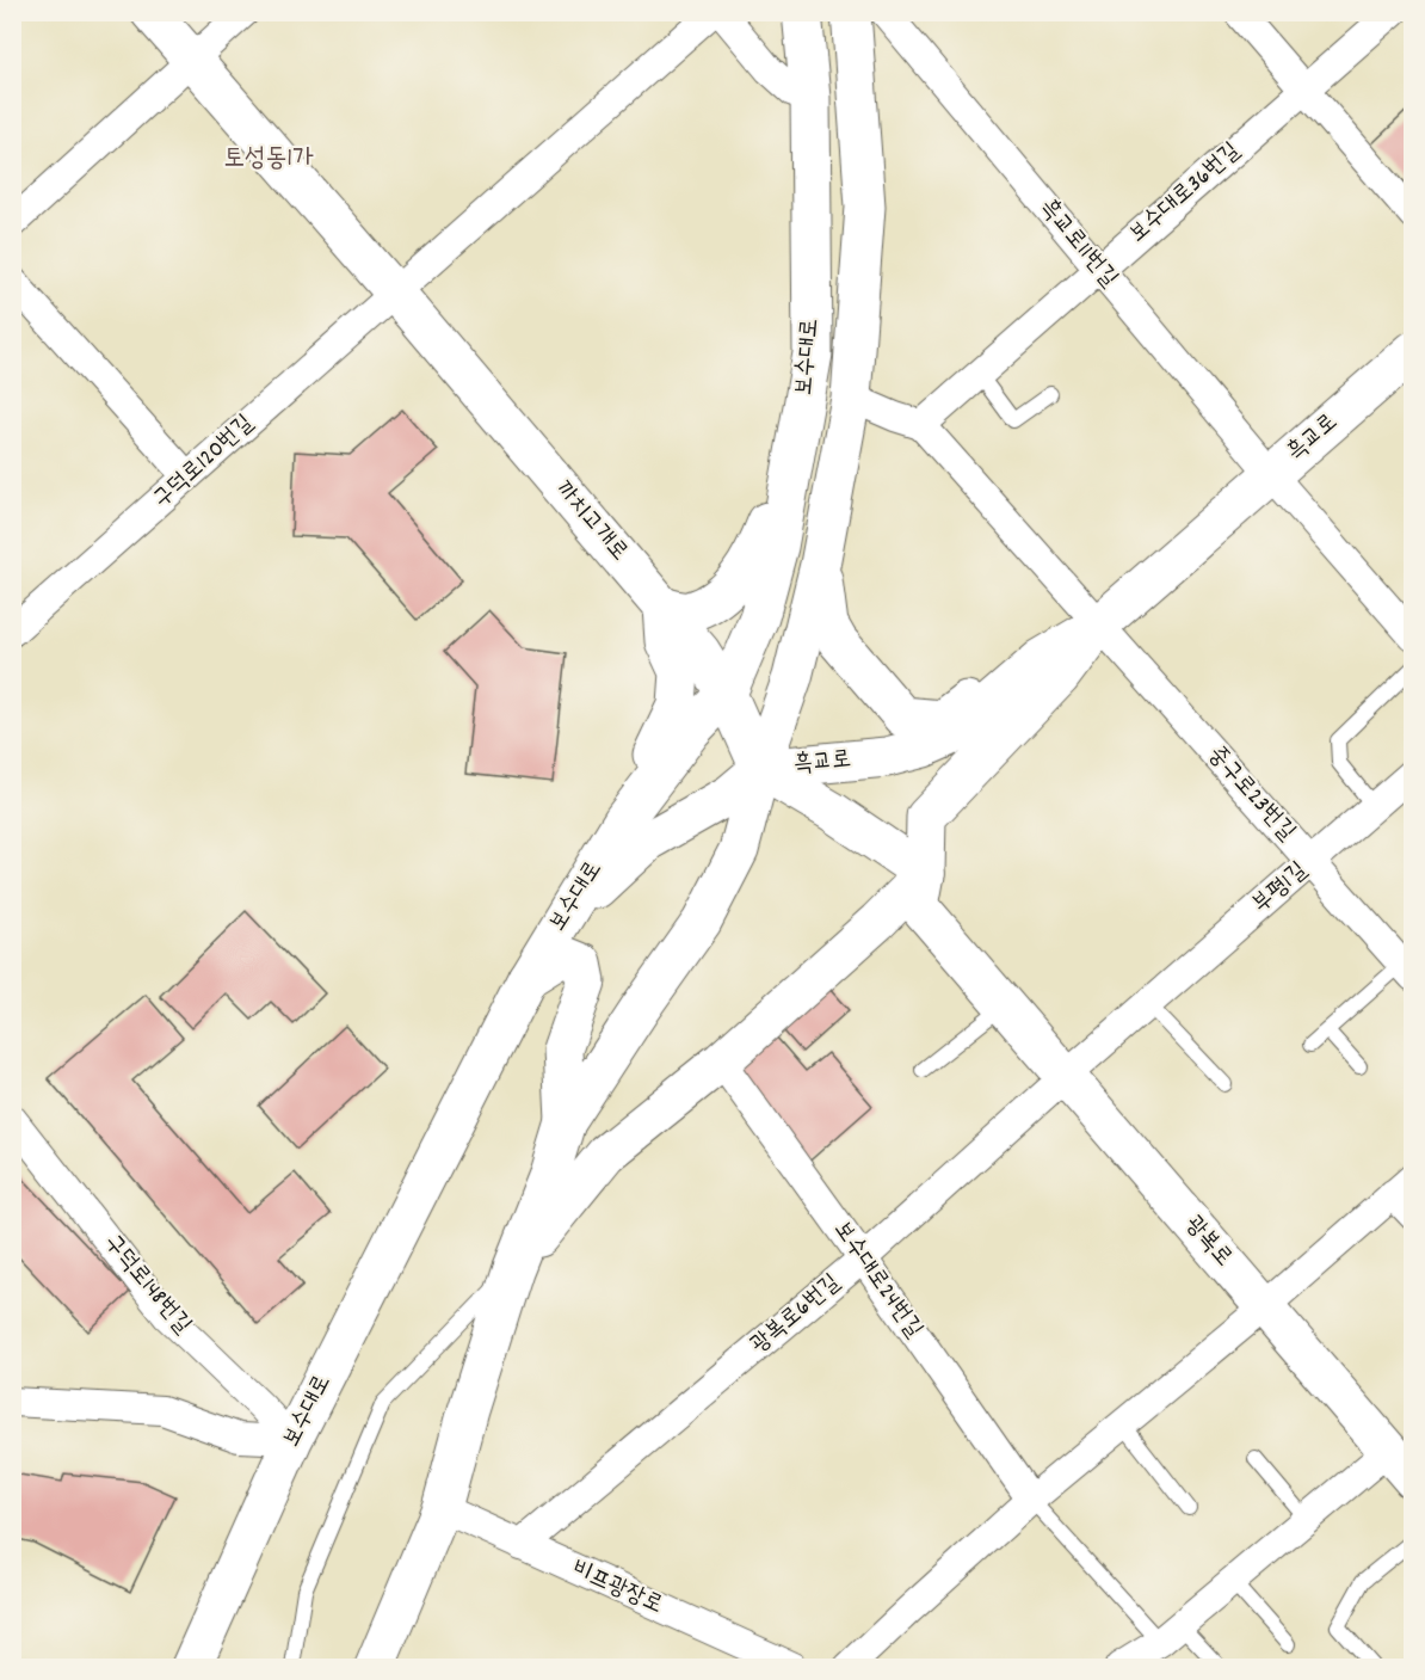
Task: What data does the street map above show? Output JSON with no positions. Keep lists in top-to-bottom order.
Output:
{
  "streets": {
    "main road": [
      "보수대로",
      "흑교로",
      "까치고개로",
      "광복로"
    ],
    "street": [
      "보수대로36번길",
      "흑교로11번길",
      "구덕로120번길",
      "중구로23번길",
      "부평1길",
      "보수대로24번길",
      "구덕로148번길",
      "광복로6번길",
      "비프광장로"
    ]
  },
  "crossings": [
    ["보수대로36번길", "흑교로11번길"],
    ["보수대로36번길", "중구로23번길"],
    ["흑교로11번길", "보수대로"],
    ["흑교로11번길", "흑교로"],
    ["보수대로", "흑교로"],
    ["보수대로", "까치고개로"],
    ["보수대로", "광복로"],
    ["보수대로", "보수대로24번길"],
    ["보수대로", "구덕로148번길"],
    ["보수대로", "비프광장로"],
    ["흑교로", "까치고개로"],
    ["흑교로", "중구로23번길"],
    ["흑교로", "광복로"],
    ["구덕로120번길", "까치고개로"],
    ["중구로23번길", "부평1길"],
    ["부평1길", "광복로"],
    ["부평1길", "광복로6번길"],
    ["광복로", "광복로6번길"],
    ["보수대로24번길", "광복로6번길"],
    ["광복로6번길", "비프광장로"]
  ],
  "districts": ["토성동1가"]
}
